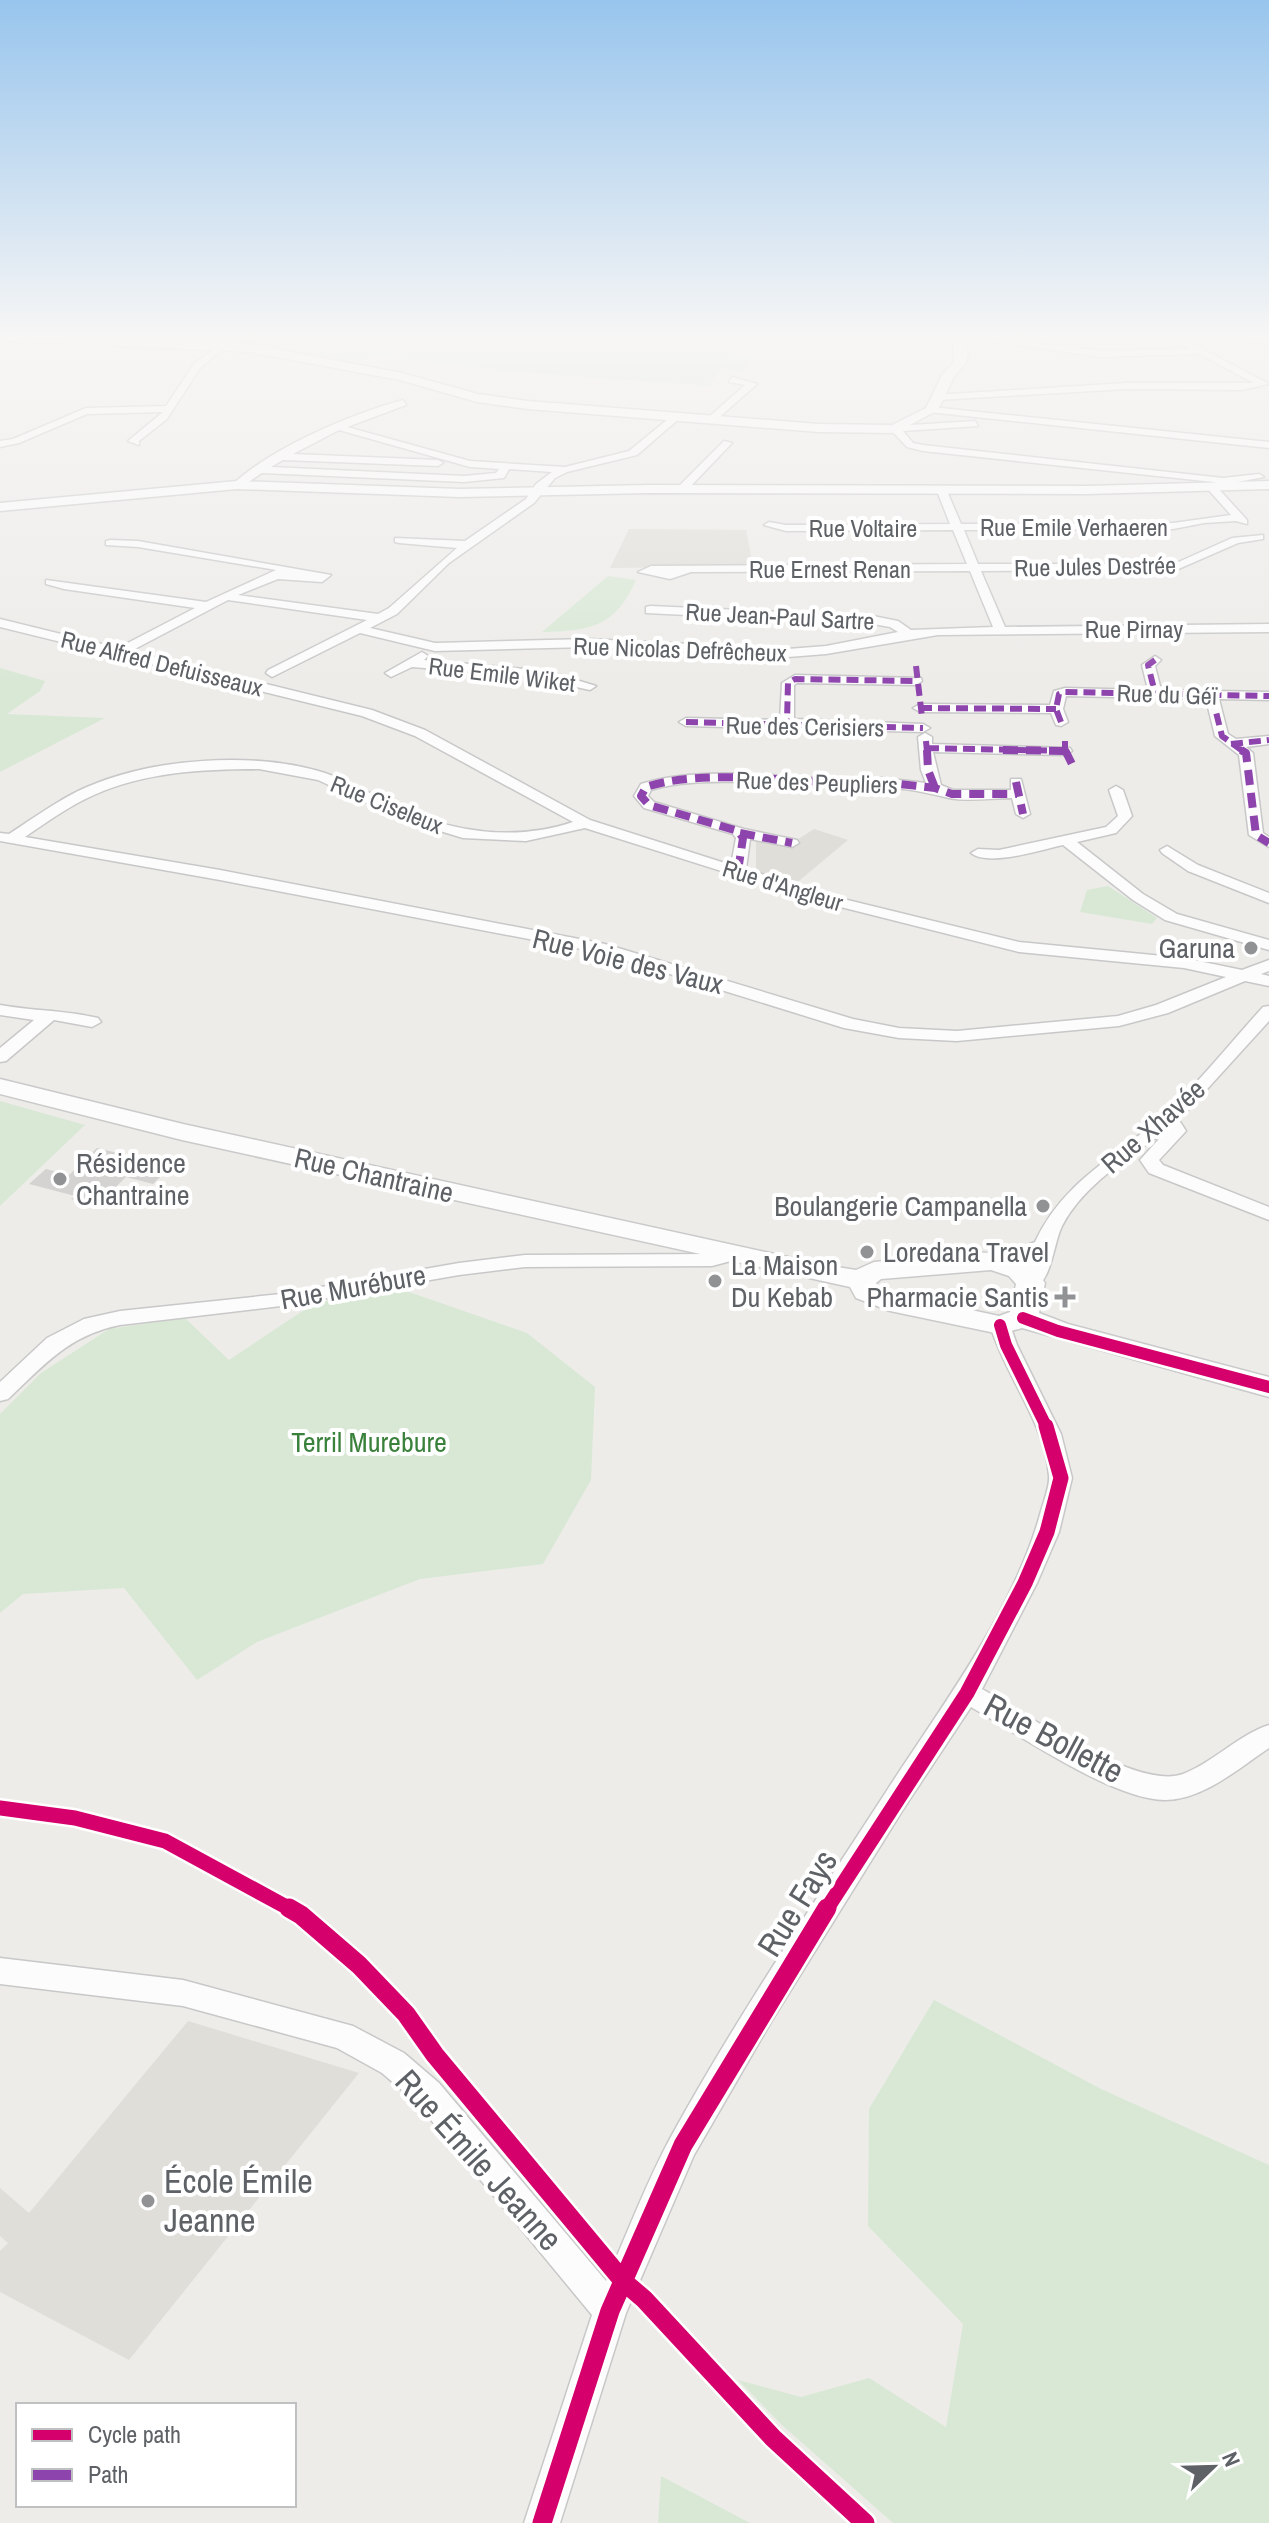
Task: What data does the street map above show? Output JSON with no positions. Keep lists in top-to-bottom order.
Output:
{
  "streets": {
    "street": [
      "Rue Emile Verhaeren",
      "Rue Voltaire",
      "Rue Jules Destrée",
      "Rue Ernest Renan",
      "Rue Jean-Paul Sartre",
      "Rue Pirnay",
      "Rue Nicolas Defrêcheux",
      "Rue Alfred Defuisseaux",
      "Rue Emile Wiket",
      "Rue du Géï",
      "Rue des Cerisiers",
      "Rue des Peupliers",
      "Rue Ciseleux",
      "Rue d'Angleur",
      "Rue Voie des Vaux",
      "Rue Xhavée",
      "Rue Chantraine",
      "Rue Murébure",
      "Rue Bollette",
      "Rue Fays",
      "Rue Émile Jeanne"
    ]
  },
  "crossings": [
    ["Rue Emile Verhaeren", "Rue Voltaire"],
    ["Rue Jules Destrée", "Rue Ernest Renan"],
    ["Rue Jean-Paul Sartre", "Rue Nicolas Defrêcheux"],
    ["Rue Pirnay", "Rue Nicolas Defrêcheux"],
    ["Rue Nicolas Defrêcheux", "Rue Emile Wiket"],
    ["Rue Alfred Defuisseaux", "Rue d'Angleur"],
    ["Rue Ciseleux", "Rue d'Angleur"],
    ["Rue Ciseleux", "Rue Voie des Vaux"],
    ["Rue d'Angleur", "Rue Voie des Vaux"],
    ["Rue Chantraine", "Rue Murébure"],
    ["Rue Bollette", "Rue Fays"],
    ["Rue Fays", "Rue Émile Jeanne"]
  ],
  "parks": ["Terril Murebure"],
  "places": {
    "other": [
      "Garuna",
      "Résidence Chantraine",
      "Boulangerie Campanella",
      "Loredana Travel",
      "La Maison Du Kebab",
      "École Émile Jeanne"
    ],
    "health": ["Pharmacie Santis"]
  },
  "legend": ["Cycle path", "Path"],
  "north": "top right"
}
